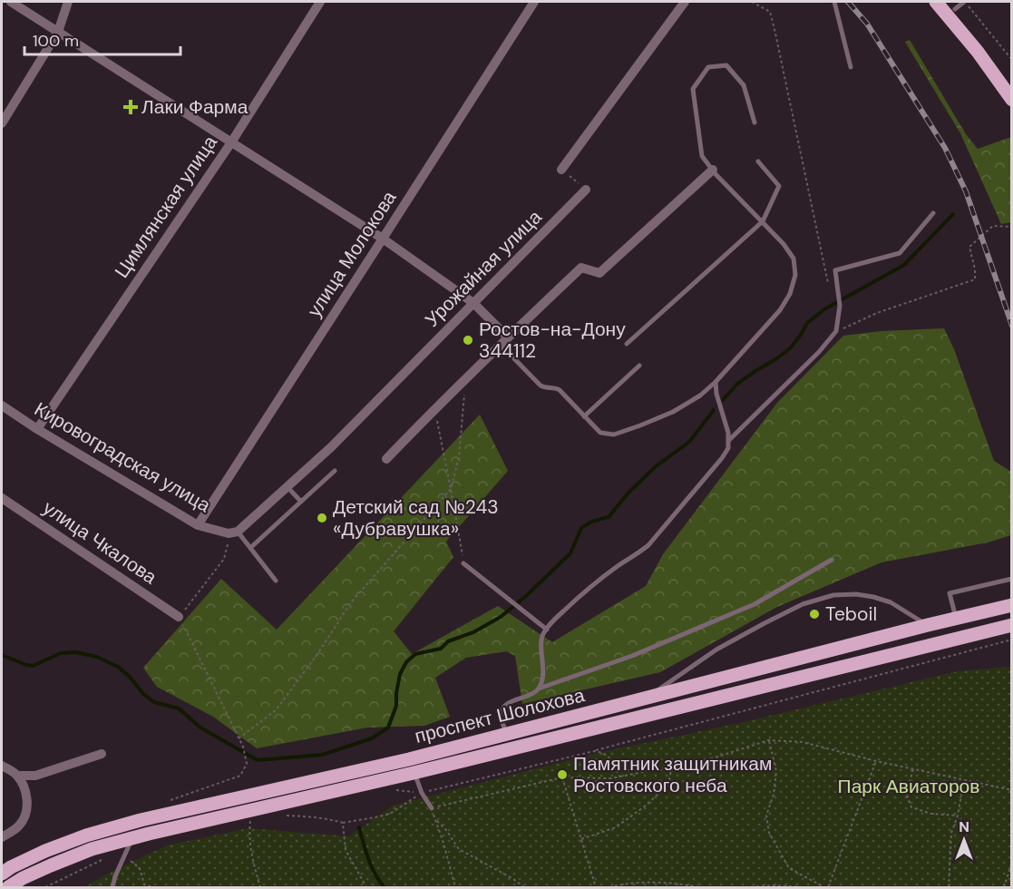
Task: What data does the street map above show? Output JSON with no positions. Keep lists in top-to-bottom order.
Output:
{
  "streets": {
    "main road": ["проспект Шолохова"],
    "street": [
      "Цимлянская улица",
      "улица Молокова",
      "Урожайная улица",
      "Кировоградская улица",
      "улица Чкалова"
    ]
  },
  "crossings": [
    ["Цимлянская улица", "Кировоградская улица"],
    ["улица Молокова", "Кировоградская улица"],
    ["Урожайная улица", "Кировоградская улица"]
  ],
  "parks": ["Парк Авиаторов"],
  "places": {
    "health": ["Лаки Фарма"],
    "other": [
      "Ростов-на-Дону 344112",
      "Детский сад №243 «Дубравушка»",
      "Teboil",
      "Памятник защитникам Ростовского неба"
    ]
  },
  "scale_bar": "100 m",
  "north": "top"
}
